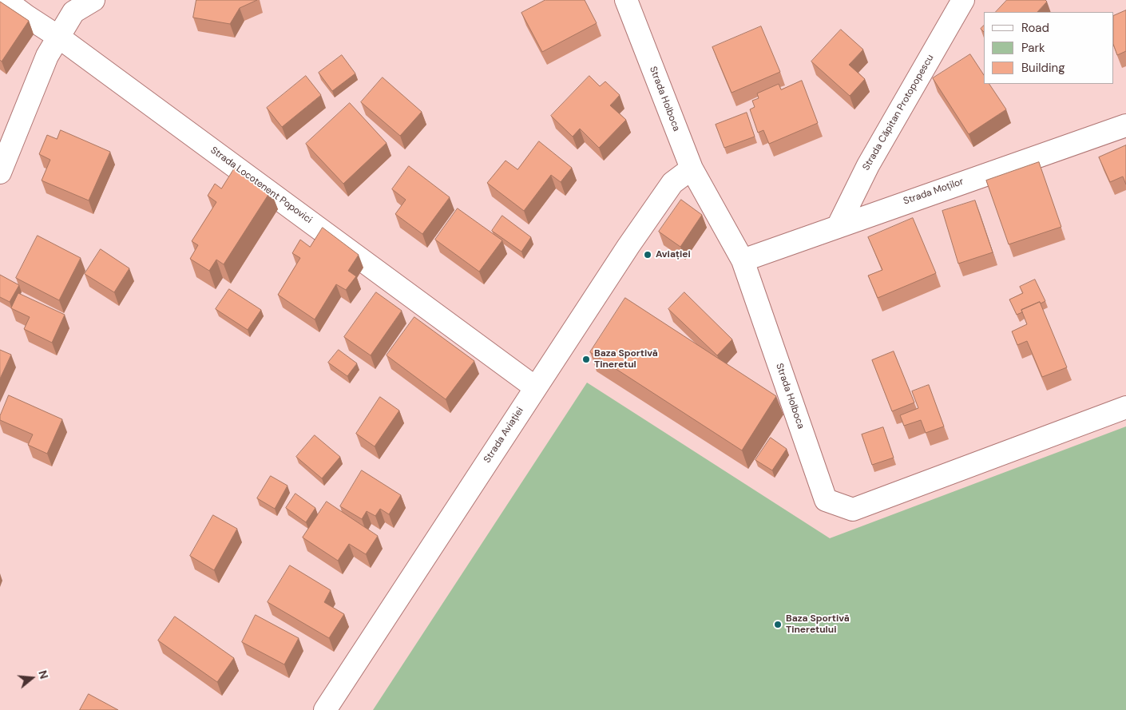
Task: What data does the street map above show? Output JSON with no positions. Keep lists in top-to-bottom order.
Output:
{
  "streets": {
    "street": [
      "Strada Holboca",
      "Strada Căpitan Protopopescu",
      "Strada Locotenent Popovici",
      "Strada Moților",
      "Strada Aviației"
    ]
  },
  "crossings": [
    ["Strada Holboca", "Strada Moților"],
    ["Strada Holboca", "Strada Aviației"],
    ["Strada Căpitan Protopopescu", "Strada Moților"],
    ["Strada Locotenent Popovici", "Strada Aviației"]
  ],
  "places": ["Aviației", "Baza Sportivă Tineretul", "Baza Sportivă Tineretului"],
  "legend": ["Road", "Park", "Building"],
  "north": "right"
}
